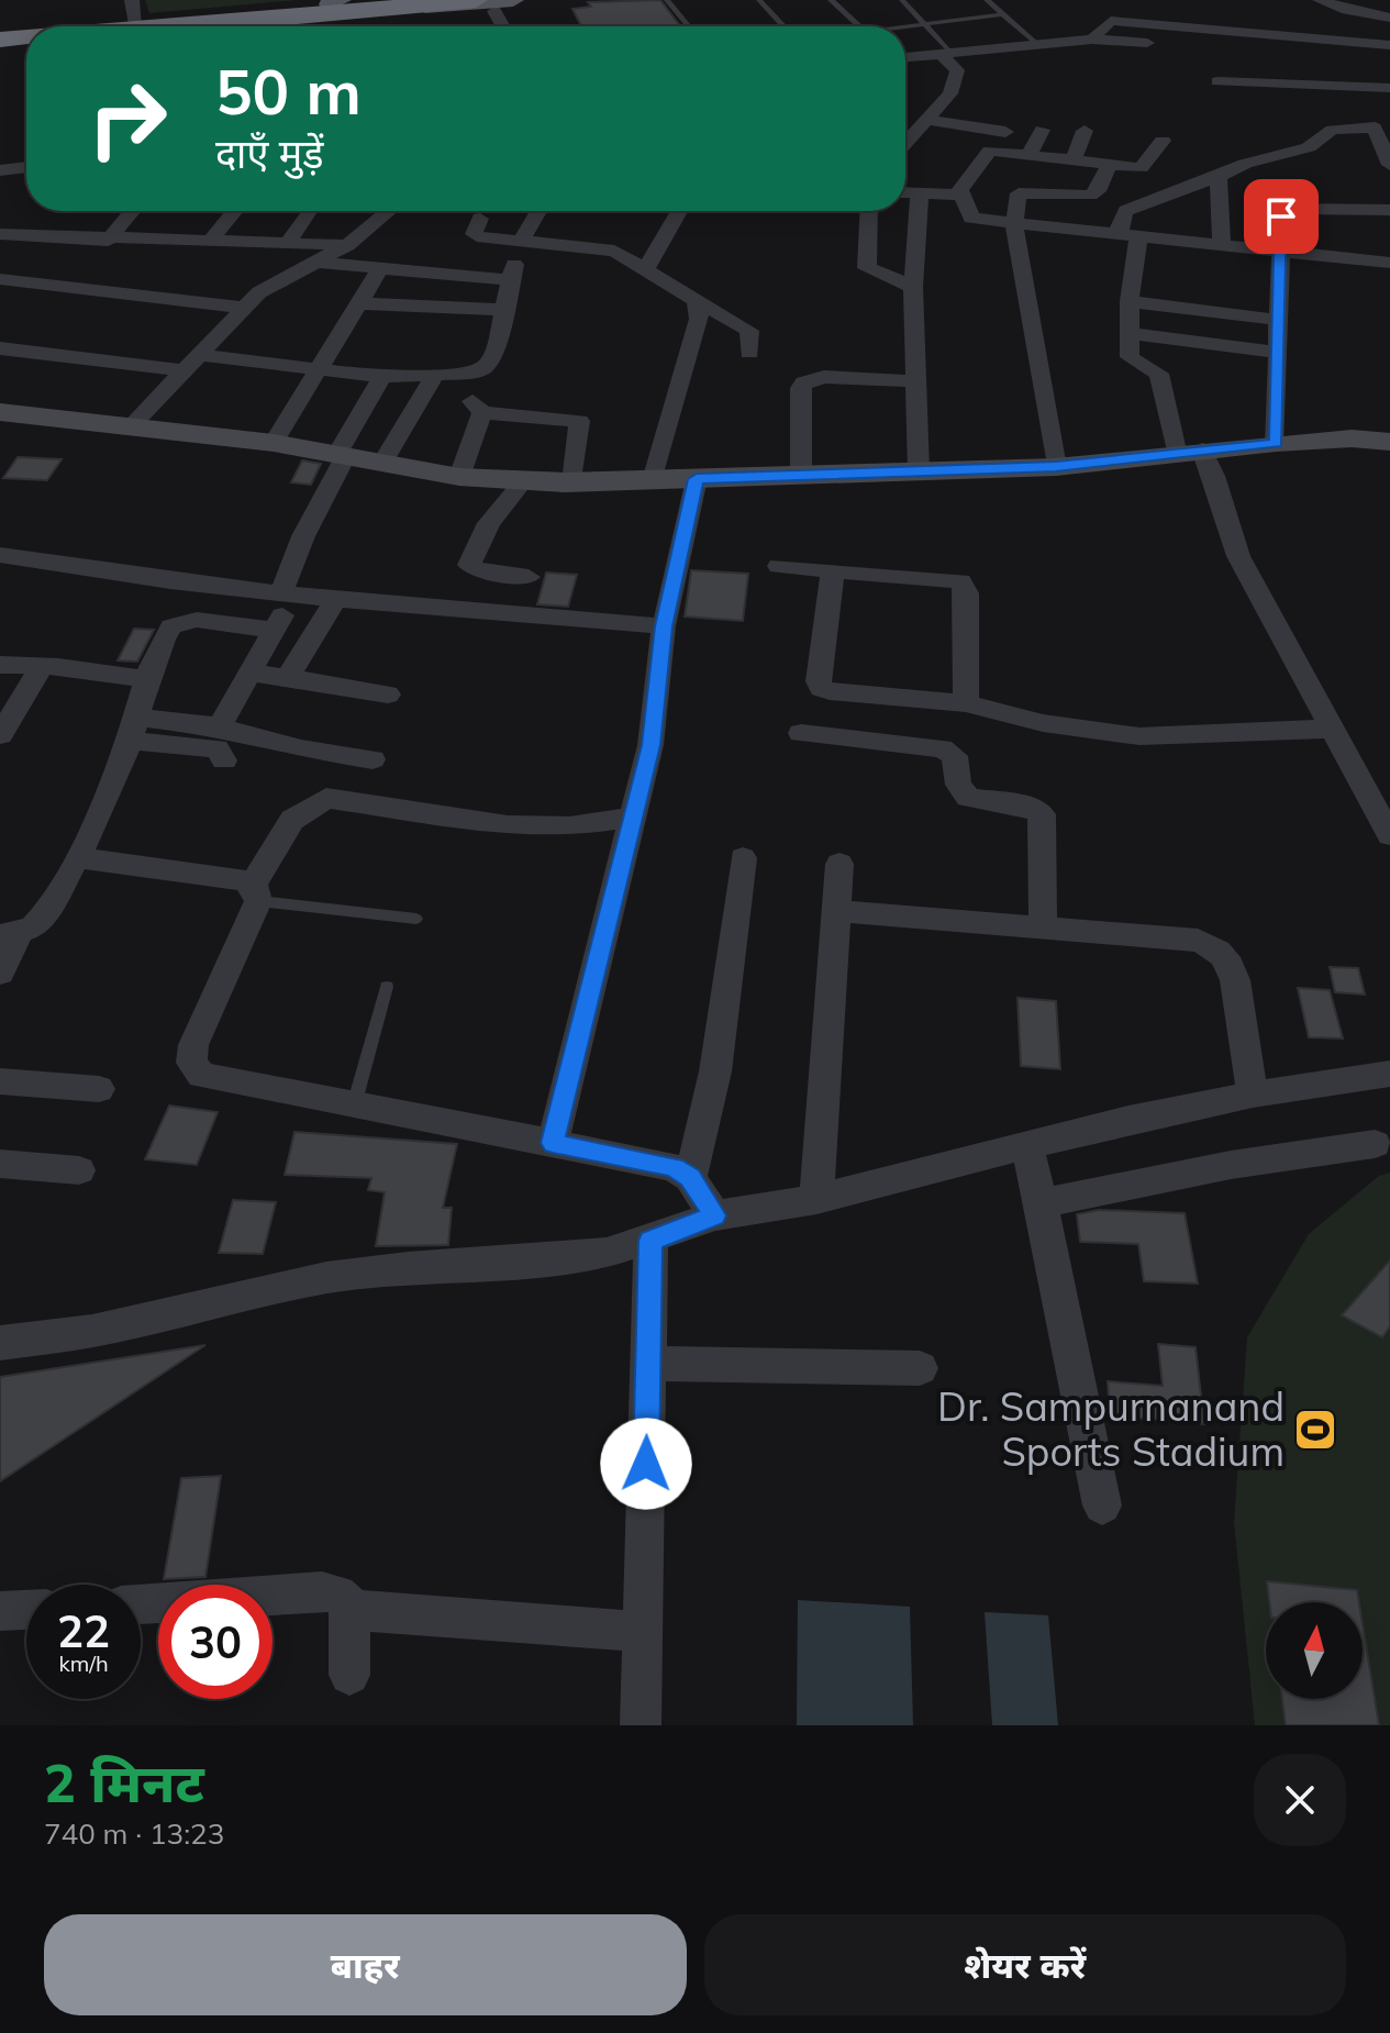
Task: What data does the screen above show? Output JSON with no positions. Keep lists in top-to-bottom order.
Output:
{
  "places": {
    "sports": ["Dr. Sampurnanand Sports Stadium"]
  },
  "north": "top",
  "page": {
    "turn": ["50 m", "दाएँ मुड़ें"],
    "speed": "22 km/h",
    "limit": "30",
    "heading": ["2 मिनट", "740 m · 13:23"],
    "buttons": ["बाहर", "शेयर करें"]
  }
}
